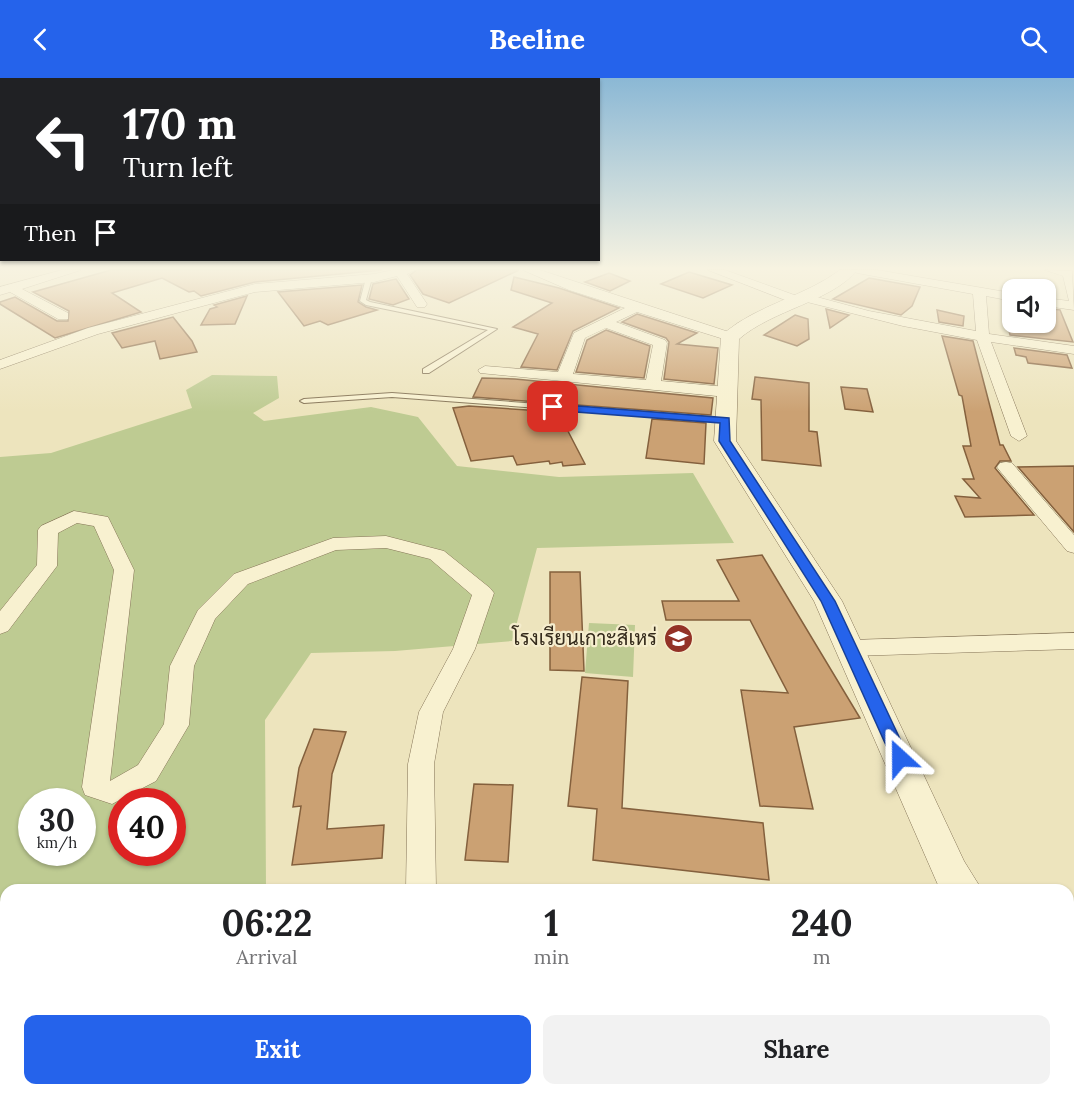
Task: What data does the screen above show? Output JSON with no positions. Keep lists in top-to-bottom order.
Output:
{
  "places": {
    "school or university": ["โรงเรียนเกาะสิเหร่"]
  },
  "page": {
    "header": "Beeline",
    "turn": ["170 m", "Turn left"],
    "then": "Then",
    "speed": "30 km/h",
    "limit": "40",
    "eta": [
      "06:22",
      "Arrival",
      "1",
      "min",
      "240",
      "m"
    ],
    "buttons": ["Exit", "Share"]
  }
}
